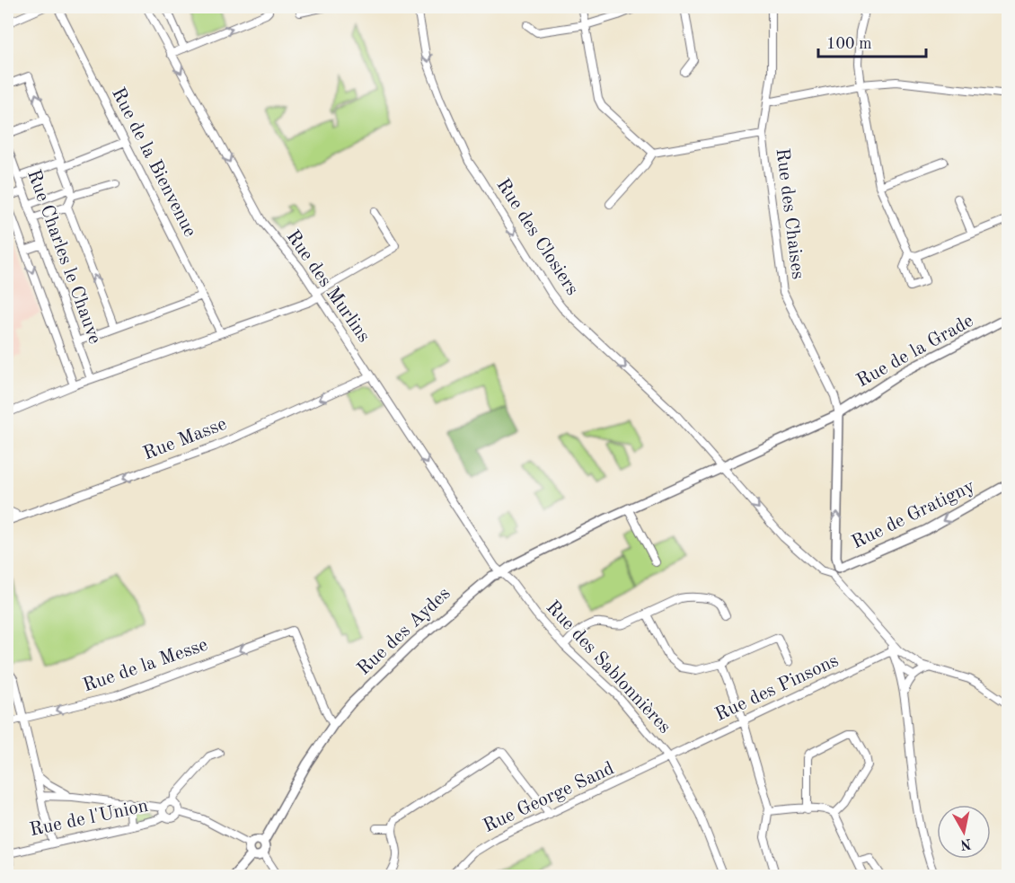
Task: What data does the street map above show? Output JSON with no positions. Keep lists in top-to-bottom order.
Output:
{
  "streets": {
    "street": [
      "Rue de la Bienvenue",
      "Rue des Chaises",
      "Rue des Closiers",
      "Rue Charles le Chauve",
      "Rue des Murlins",
      "Rue de la Grade",
      "Rue Masse",
      "Rue de Gratigny",
      "Rue des Aydes",
      "Rue de la Messe",
      "Rue des Sablonnières",
      "Rue des Pinsons",
      "Rue George Sand",
      "Rue de l'Union"
    ]
  },
  "crossings": [
    ["Rue des Chaises", "Rue de la Grade"],
    ["Rue des Closiers", "Rue de la Grade"],
    ["Rue des Closiers", "Rue de Gratigny"],
    ["Rue des Closiers", "Rue des Aydes"],
    ["Rue des Murlins", "Rue Masse"],
    ["Rue des Murlins", "Rue des Aydes"],
    ["Rue des Murlins", "Rue des Sablonnières"],
    ["Rue de la Grade", "Rue des Aydes"],
    ["Rue des Aydes", "Rue de la Messe"],
    ["Rue des Aydes", "Rue des Sablonnières"],
    ["Rue des Sablonnières", "Rue des Pinsons"],
    ["Rue des Sablonnières", "Rue George Sand"],
    ["Rue des Pinsons", "Rue George Sand"]
  ],
  "one_way": [
    "Rue des Closiers",
    "Rue des Murlins",
    "Rue Masse",
    "Rue de Gratigny",
    "Rue de la Messe"
  ],
  "scale_bar": "100 m",
  "north": "bottom"
}
